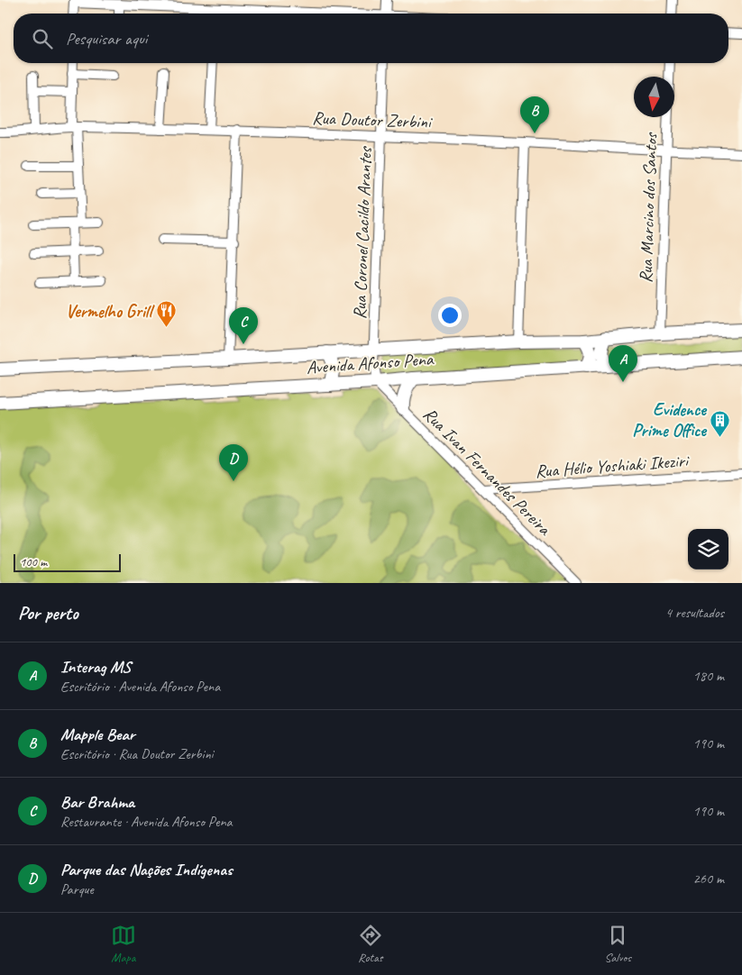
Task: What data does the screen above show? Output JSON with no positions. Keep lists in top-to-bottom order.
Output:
{
  "streets": {
    "main road": ["Avenida Afonso Pena"],
    "street": [
      "Rua Doutor Zerbini",
      "Rua Marcino dos Santos",
      "Rua Coronel Cacildo Arantes",
      "Rua Hélio Yoshiaki Ikeziri",
      "Rua Ivan Fernandes Pereira"
    ]
  },
  "crossings": [
    ["Rua Doutor Zerbini", "Rua Marcino dos Santos"],
    ["Rua Doutor Zerbini", "Rua Coronel Cacildo Arantes"],
    ["Rua Marcino dos Santos", "Avenida Afonso Pena"],
    ["Rua Coronel Cacildo Arantes", "Avenida Afonso Pena"],
    ["Rua Coronel Cacildo Arantes", "Rua Ivan Fernandes Pereira"],
    ["Avenida Afonso Pena", "Rua Ivan Fernandes Pereira"],
    ["Rua Hélio Yoshiaki Ikeziri", "Rua Ivan Fernandes Pereira"]
  ],
  "places": {
    "restaurant": ["Vermelho Grill"],
    "building": ["Evidence Prime Office"]
  },
  "scale_bar": "100 m",
  "north": "bottom",
  "page": {
    "search": "Pesquisar aqui",
    "pins": [
      "B",
      "C",
      "A",
      "D"
    ],
    "scale": "100 m",
    "heading": ["Por perto", "4 resultados"],
    "list": [
      {
        "mark": "A",
        "name": "Interag MS",
        "note": "Escritório · Avenida Afonso Pena",
        "value": "180 m"
      },
      {
        "mark": "B",
        "name": "Mapple Bear",
        "note": "Escritório · Rua Doutor Zerbini",
        "value": "190 m"
      },
      {
        "mark": "C",
        "name": "Bar Brahma",
        "note": "Restaurante · Avenida Afonso Pena",
        "value": "190 m"
      },
      {
        "mark": "D",
        "name": "Parque das Nações Indígenas",
        "note": "Parque",
        "value": "260 m"
      }
    ],
    "nav": ["Mapa", "Rotas", "Salvos"]
  }
}
